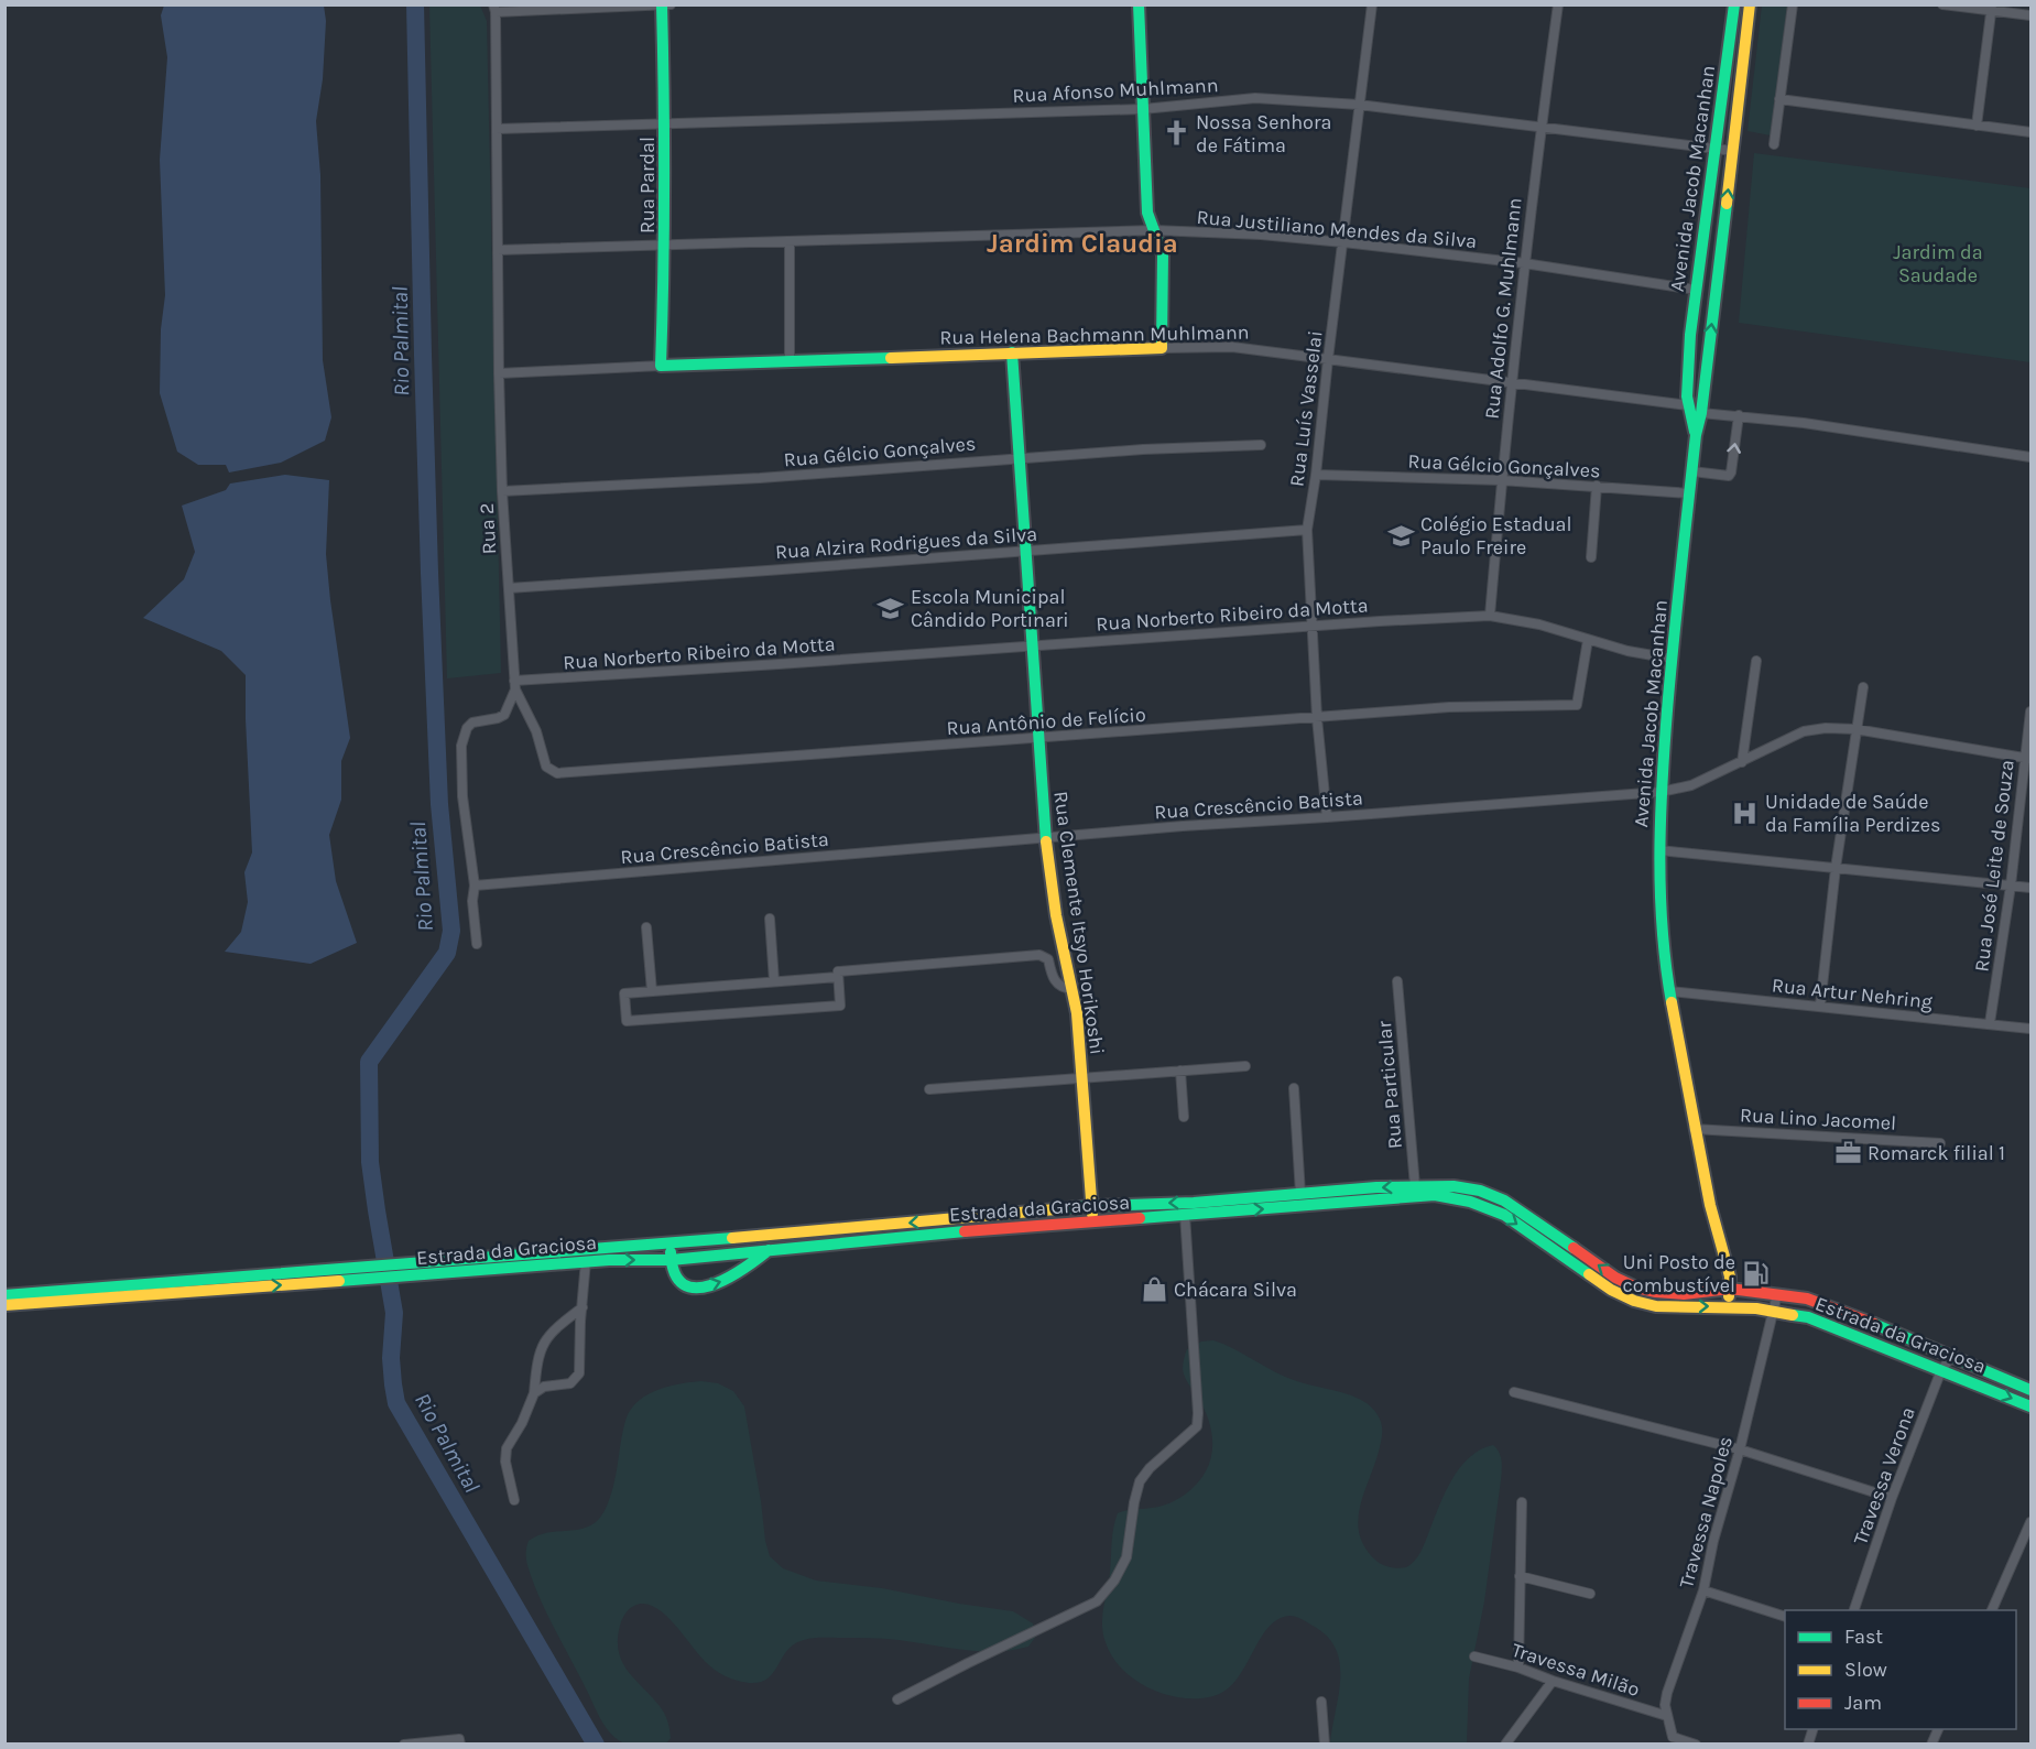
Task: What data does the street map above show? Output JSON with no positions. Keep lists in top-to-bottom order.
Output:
{
  "streets": {
    "main road": [
      "Avenida Jacob Macanhan",
      "Rua Pardal",
      "Rua Helena Bachmann Muhlmann",
      "Rua Clemente Itsyo Horikoshi",
      "Estrada da Graciosa"
    ],
    "street": [
      "Rua Afonso Muhlmann",
      "Rua Justiliano Mendes da Silva",
      "Rua Adolfo G. Muhlmann",
      "Rua Luís Vasselai",
      "Rua Gélcio Gonçalves",
      "Rua 2",
      "Rua Alzira Rodrigues da Silva",
      "Rua Norberto Ribeiro da Motta",
      "Rua Antônio de Felício",
      "Rua Crescêncio Batista",
      "Rua José Leite de Souza",
      "Rua Artur Nehring",
      "Rua Particular",
      "Rua Lino Jacomel",
      "Travessa Verona",
      "Travessa Napoles",
      "Travessa Milão"
    ]
  },
  "crossings": [
    ["Rua Afonso Muhlmann", "Avenida Jacob Macanhan"],
    ["Rua Afonso Muhlmann", "Rua Pardal"],
    ["Rua Afonso Muhlmann", "Rua Adolfo G. Muhlmann"],
    ["Rua Afonso Muhlmann", "Rua Luís Vasselai"],
    ["Rua Afonso Muhlmann", "Rua 2"],
    ["Avenida Jacob Macanhan", "Rua Justiliano Mendes da Silva"],
    ["Avenida Jacob Macanhan", "Rua Helena Bachmann Muhlmann"],
    ["Avenida Jacob Macanhan", "Rua Gélcio Gonçalves"],
    ["Avenida Jacob Macanhan", "Rua Norberto Ribeiro da Motta"],
    ["Avenida Jacob Macanhan", "Rua Crescêncio Batista"],
    ["Avenida Jacob Macanhan", "Rua Artur Nehring"],
    ["Avenida Jacob Macanhan", "Rua Lino Jacomel"],
    ["Avenida Jacob Macanhan", "Estrada da Graciosa"],
    ["Rua Pardal", "Rua Justiliano Mendes da Silva"],
    ["Rua Pardal", "Rua Helena Bachmann Muhlmann"],
    ["Rua Justiliano Mendes da Silva", "Rua Adolfo G. Muhlmann"],
    ["Rua Justiliano Mendes da Silva", "Rua Luís Vasselai"],
    ["Rua Justiliano Mendes da Silva", "Rua 2"],
    ["Rua Adolfo G. Muhlmann", "Rua Helena Bachmann Muhlmann"],
    ["Rua Adolfo G. Muhlmann", "Rua Gélcio Gonçalves"],
    ["Rua Adolfo G. Muhlmann", "Rua Norberto Ribeiro da Motta"],
    ["Rua Helena Bachmann Muhlmann", "Rua Luís Vasselai"],
    ["Rua Helena Bachmann Muhlmann", "Rua 2"],
    ["Rua Helena Bachmann Muhlmann", "Rua Clemente Itsyo Horikoshi"],
    ["Rua Luís Vasselai", "Rua Gélcio Gonçalves"],
    ["Rua Luís Vasselai", "Rua Alzira Rodrigues da Silva"],
    ["Rua Luís Vasselai", "Rua Norberto Ribeiro da Motta"],
    ["Rua Luís Vasselai", "Rua Antônio de Felício"],
    ["Rua Luís Vasselai", "Rua Crescêncio Batista"],
    ["Rua Gélcio Gonçalves", "Rua 2"],
    ["Rua Gélcio Gonçalves", "Rua Clemente Itsyo Horikoshi"],
    ["Rua 2", "Rua Alzira Rodrigues da Silva"],
    ["Rua 2", "Rua Norberto Ribeiro da Motta"],
    ["Rua 2", "Rua Antônio de Felício"],
    ["Rua Alzira Rodrigues da Silva", "Rua Clemente Itsyo Horikoshi"],
    ["Rua Norberto Ribeiro da Motta", "Rua Antônio de Felício"],
    ["Rua Norberto Ribeiro da Motta", "Rua Clemente Itsyo Horikoshi"],
    ["Rua Antônio de Felício", "Rua Clemente Itsyo Horikoshi"],
    ["Rua Crescêncio Batista", "Rua José Leite de Souza"],
    ["Rua Crescêncio Batista", "Rua Clemente Itsyo Horikoshi"],
    ["Rua José Leite de Souza", "Rua Artur Nehring"],
    ["Rua Clemente Itsyo Horikoshi", "Estrada da Graciosa"],
    ["Rua Particular", "Estrada da Graciosa"],
    ["Estrada da Graciosa", "Travessa Verona"],
    ["Estrada da Graciosa", "Travessa Napoles"],
    ["Travessa Napoles", "Travessa Milão"]
  ],
  "districts": ["Jardim Claudia"],
  "water": ["Rio Palmital"],
  "parks": ["Jardim da Saudade"],
  "places": {
    "church": ["Nossa Senhora de Fátima"],
    "school or university": ["Colégio Estadual Paulo Freire", "Escola Municipal Cândido Portinari"],
    "hospital": ["Unidade de Saúde da Família Perdizes"],
    "office": ["Romarck filial 1"],
    "fuel station": ["Uni Posto de combustível"],
    "shop": ["Chácara Silva"]
  },
  "legend": ["Fast", "Slow", "Jam"]
}
